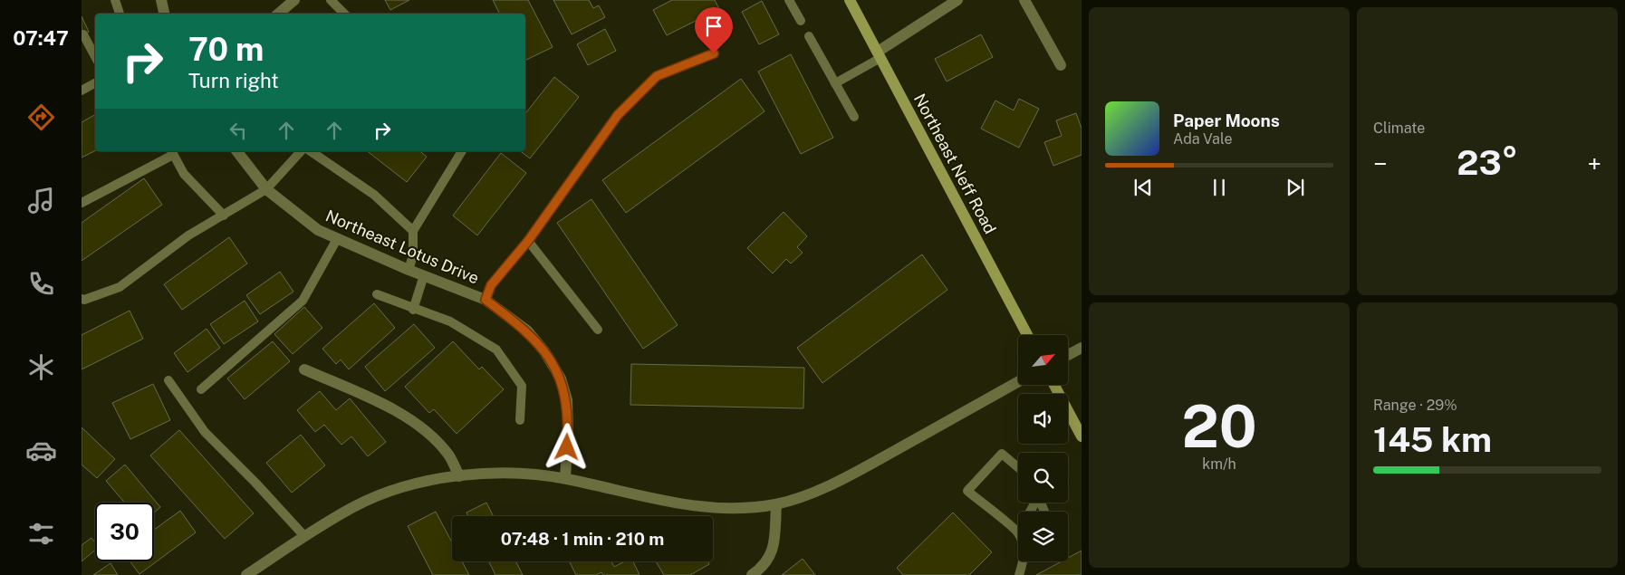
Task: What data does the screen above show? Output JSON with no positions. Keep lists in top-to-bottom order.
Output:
{
  "streets": {
    "main road": ["Northeast Neff Road"],
    "street": ["Northeast Lotus Drive"]
  },
  "north": "top right",
  "page": {
    "tabs": "07:47",
    "tile": [
      "Climate",
      ["20", "km/h"],
      ["Range · 29%", "145 km"]
    ],
    "turn": ["70 m", "Turn right"],
    "song": ["Paper Moons", "Ada Vale"],
    "heat": ["−", "23°", "+"],
    "limit": "30",
    "trip": "07:48 · 1 min · 210 m"
  }
}
